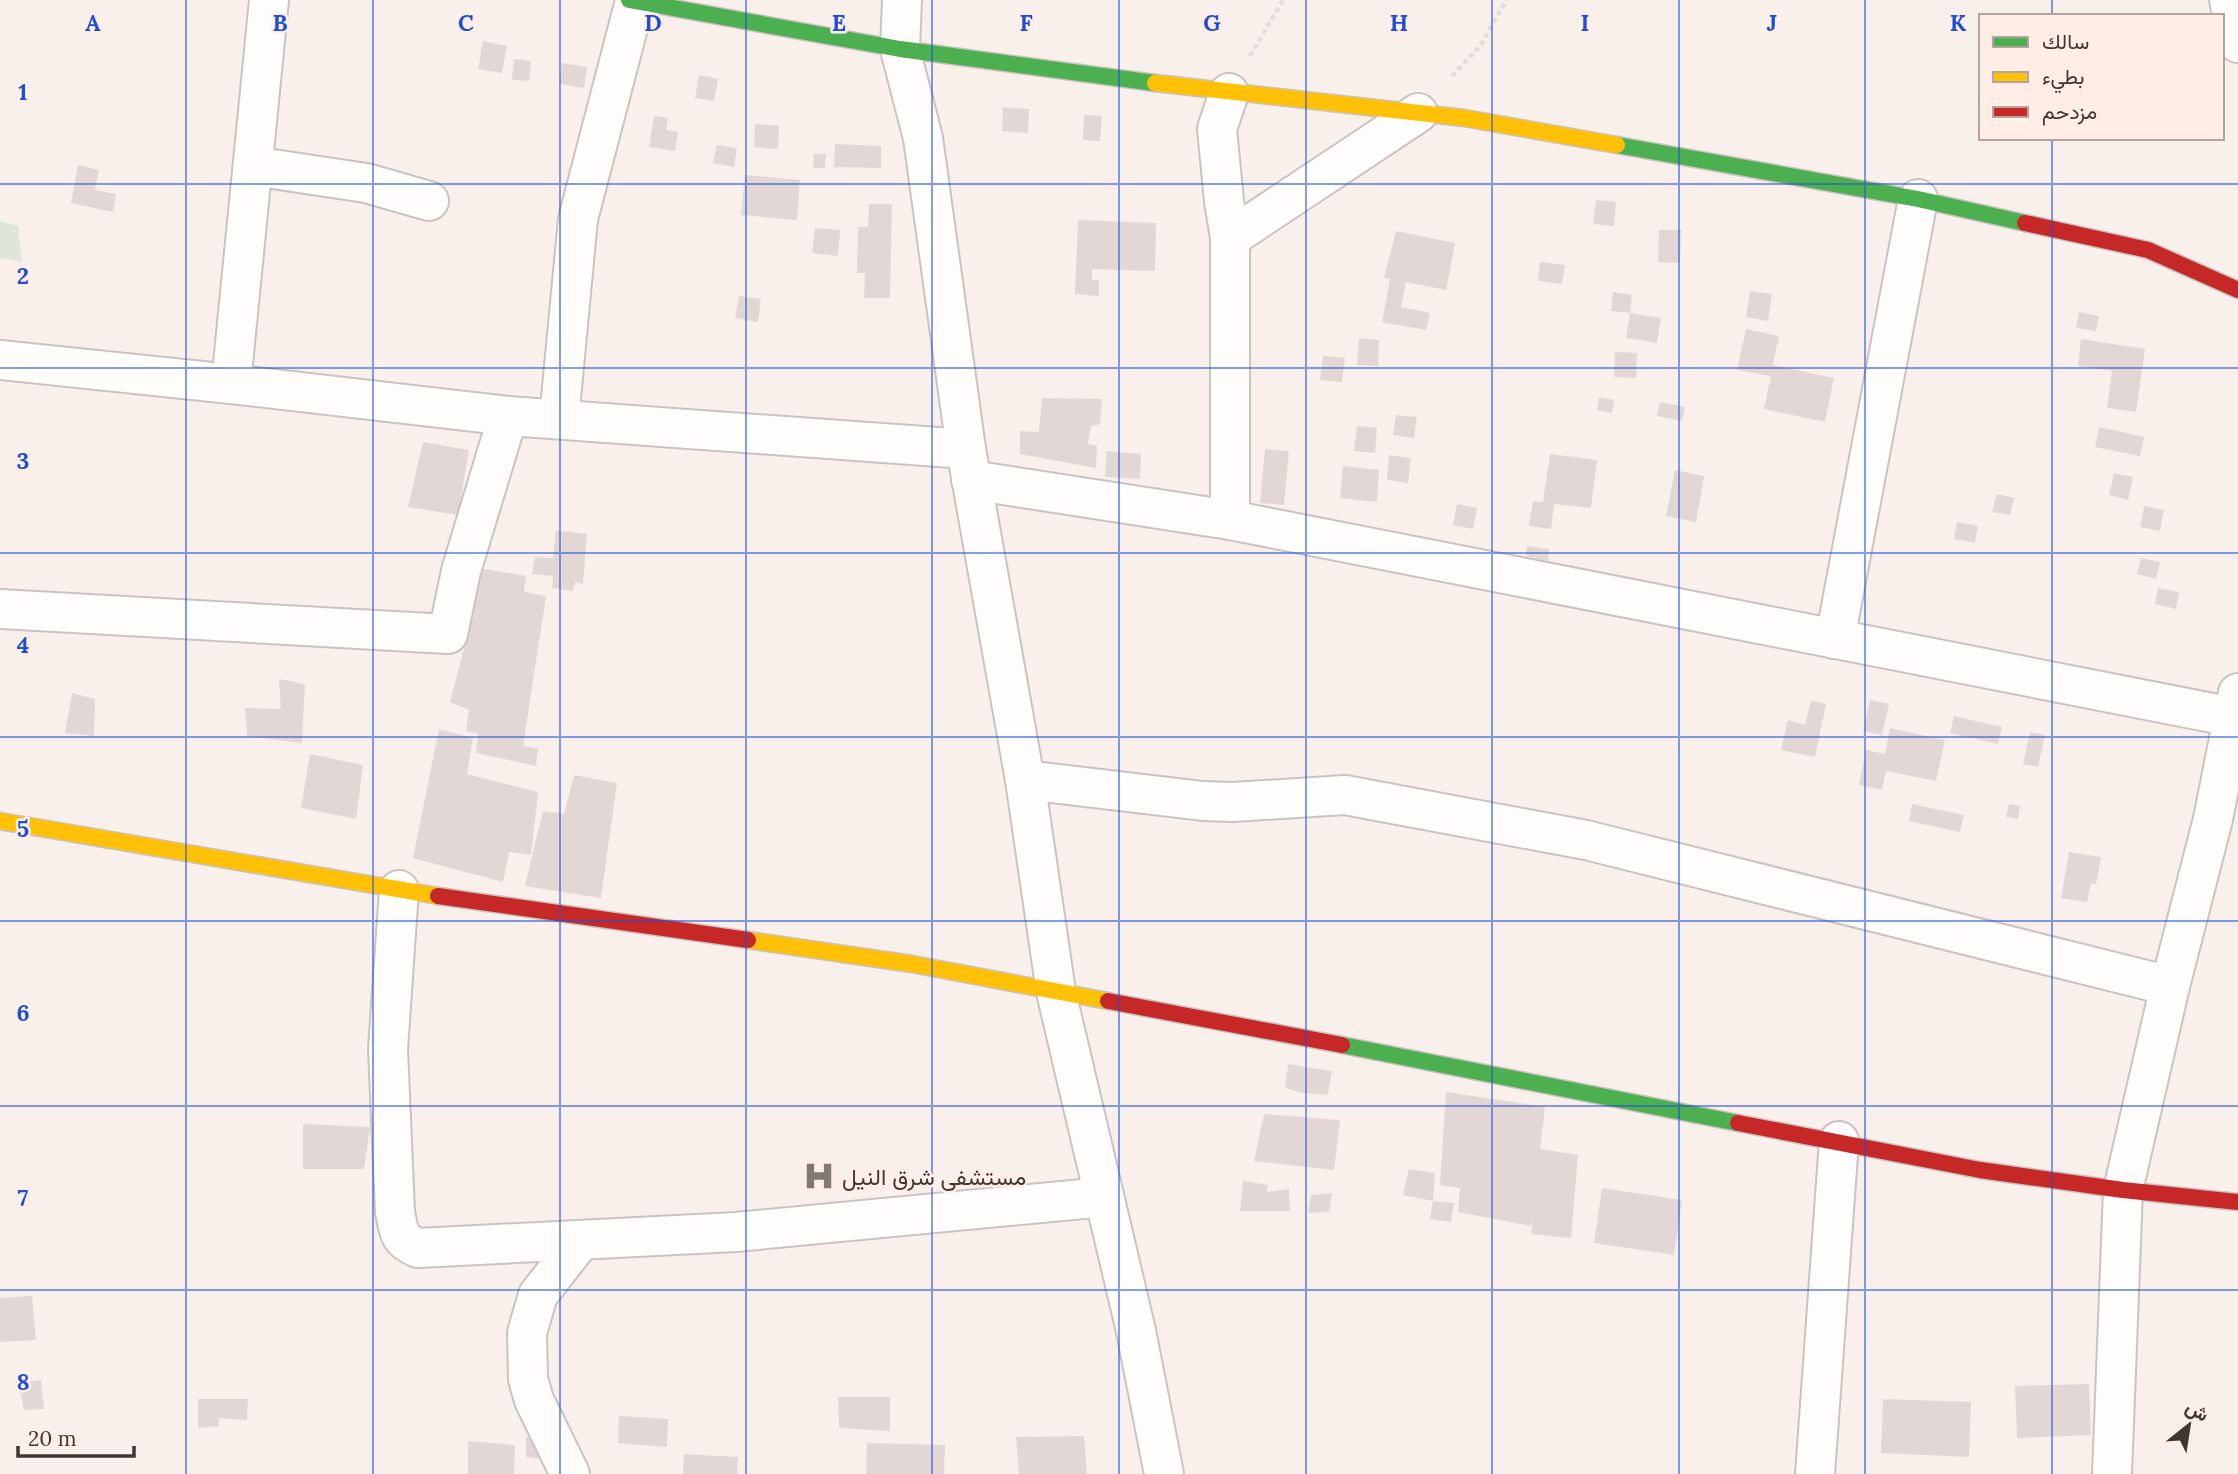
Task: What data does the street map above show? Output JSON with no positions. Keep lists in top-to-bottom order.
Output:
{
  "places": {
    "hospital": ["مستشفى شرق النيل"]
  },
  "legend": ["سالك", "بطيء", "مزدحم"],
  "scale_bar": "20 m",
  "north": "top right",
  "grid": {
    "columns": [
      "A",
      "B",
      "C",
      "D",
      "E",
      "F",
      "G",
      "H",
      "I",
      "J",
      "K"
    ],
    "rows": [
      "1",
      "2",
      "3",
      "4",
      "5",
      "6",
      "7",
      "8"
    ]
  }
}
